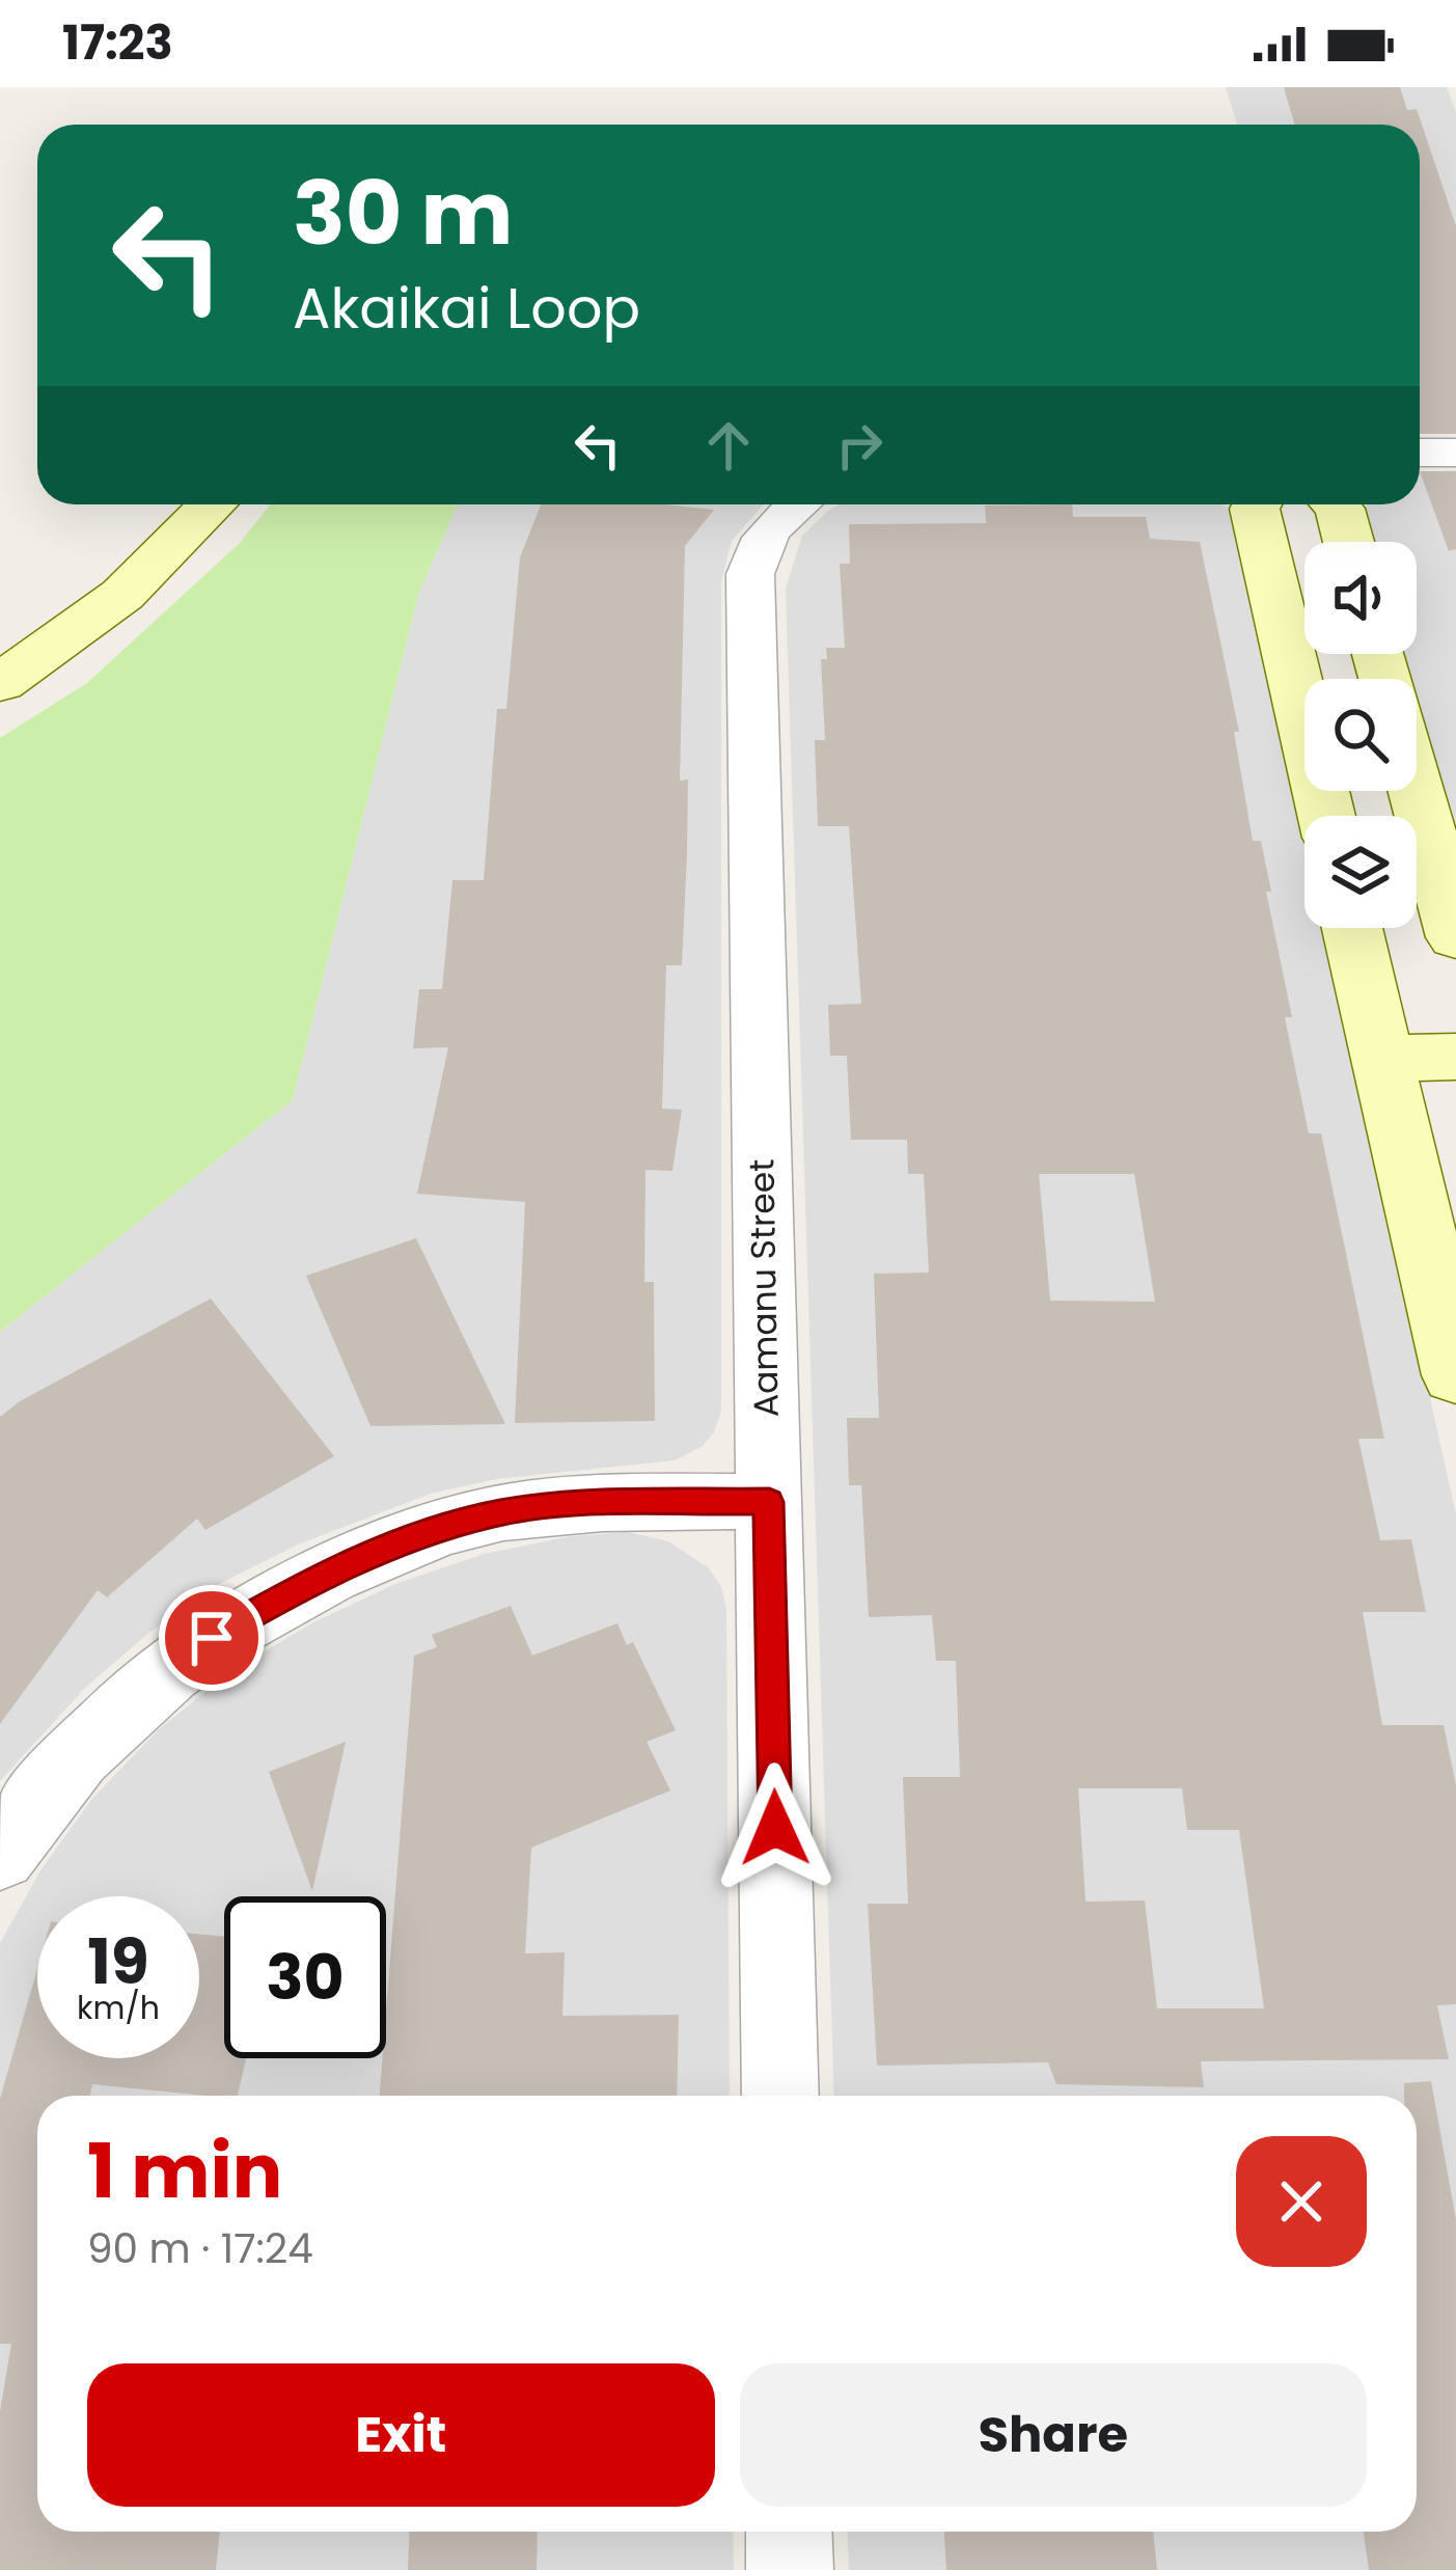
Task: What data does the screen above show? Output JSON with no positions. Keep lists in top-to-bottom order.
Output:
{
  "streets": {
    "street": ["Aamanu Street"]
  },
  "page": {
    "status": "17:23",
    "turn": ["30 m", "Akaikai Loop"],
    "speed": "19 km/h",
    "limit": "30",
    "heading": ["1 min", "90 m · 17:24"],
    "buttons": ["Exit", "Share"]
  }
}
